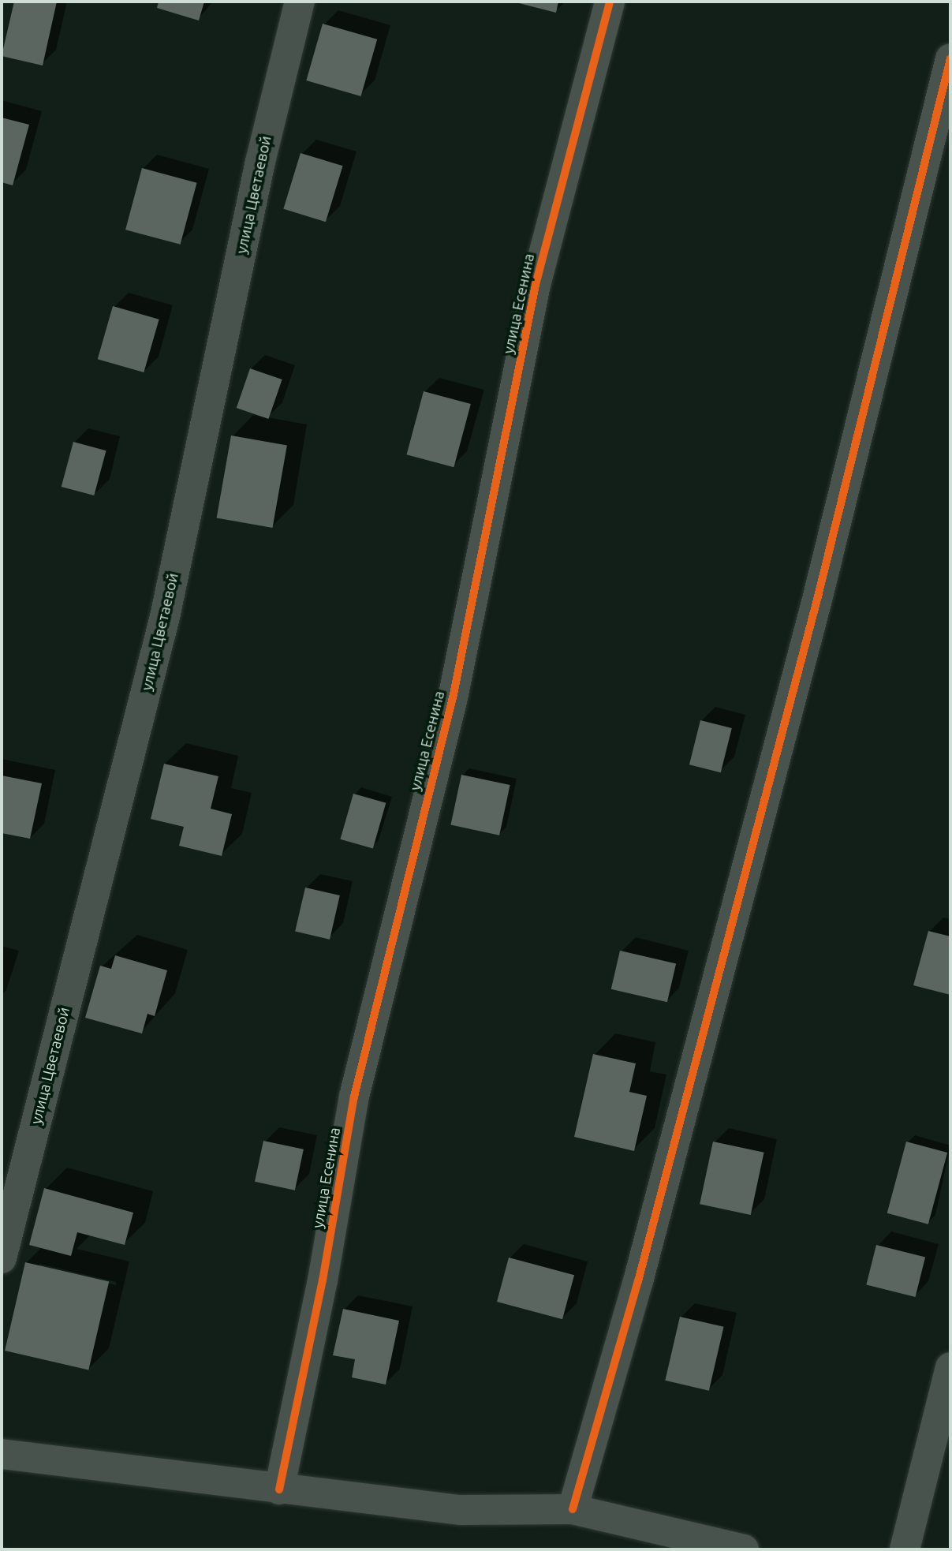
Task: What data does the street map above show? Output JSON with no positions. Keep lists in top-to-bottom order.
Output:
{
  "streets": {
    "street": ["улица Цветаевой", "улица Есенина"]
  }
}
